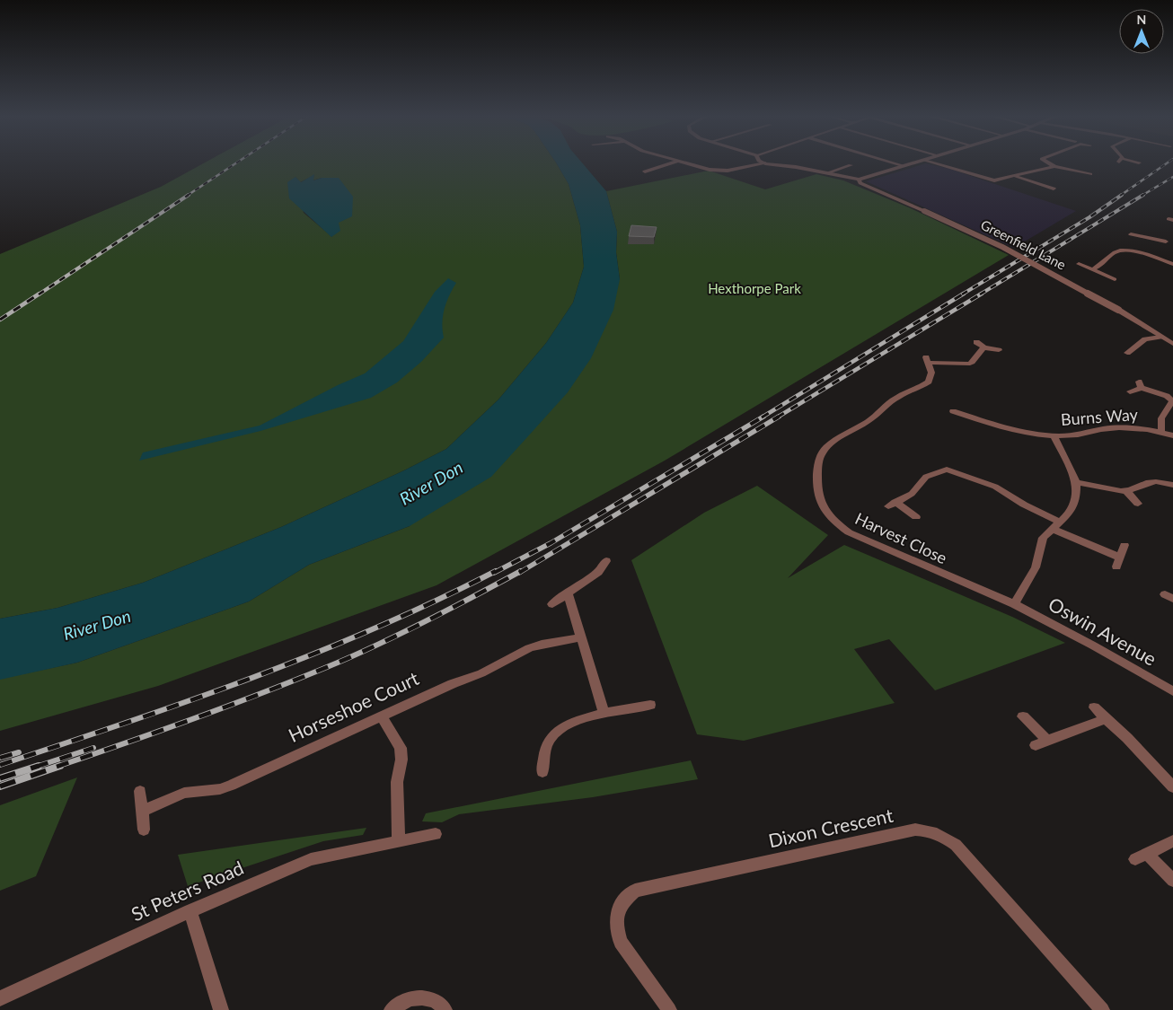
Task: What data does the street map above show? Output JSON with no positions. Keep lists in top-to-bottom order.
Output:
{
  "streets": {
    "street": [
      "Greenfield Lane",
      "Burns Way",
      "Harvest Close",
      "Oswin Avenue",
      "Horseshoe Court",
      "Dixon Crescent",
      "St Peters Road"
    ]
  },
  "crossings": [
    ["Harvest Close", "Oswin Avenue"]
  ],
  "water": ["River Don"],
  "parks": ["Hexthorpe Park"],
  "north": "top"
}
